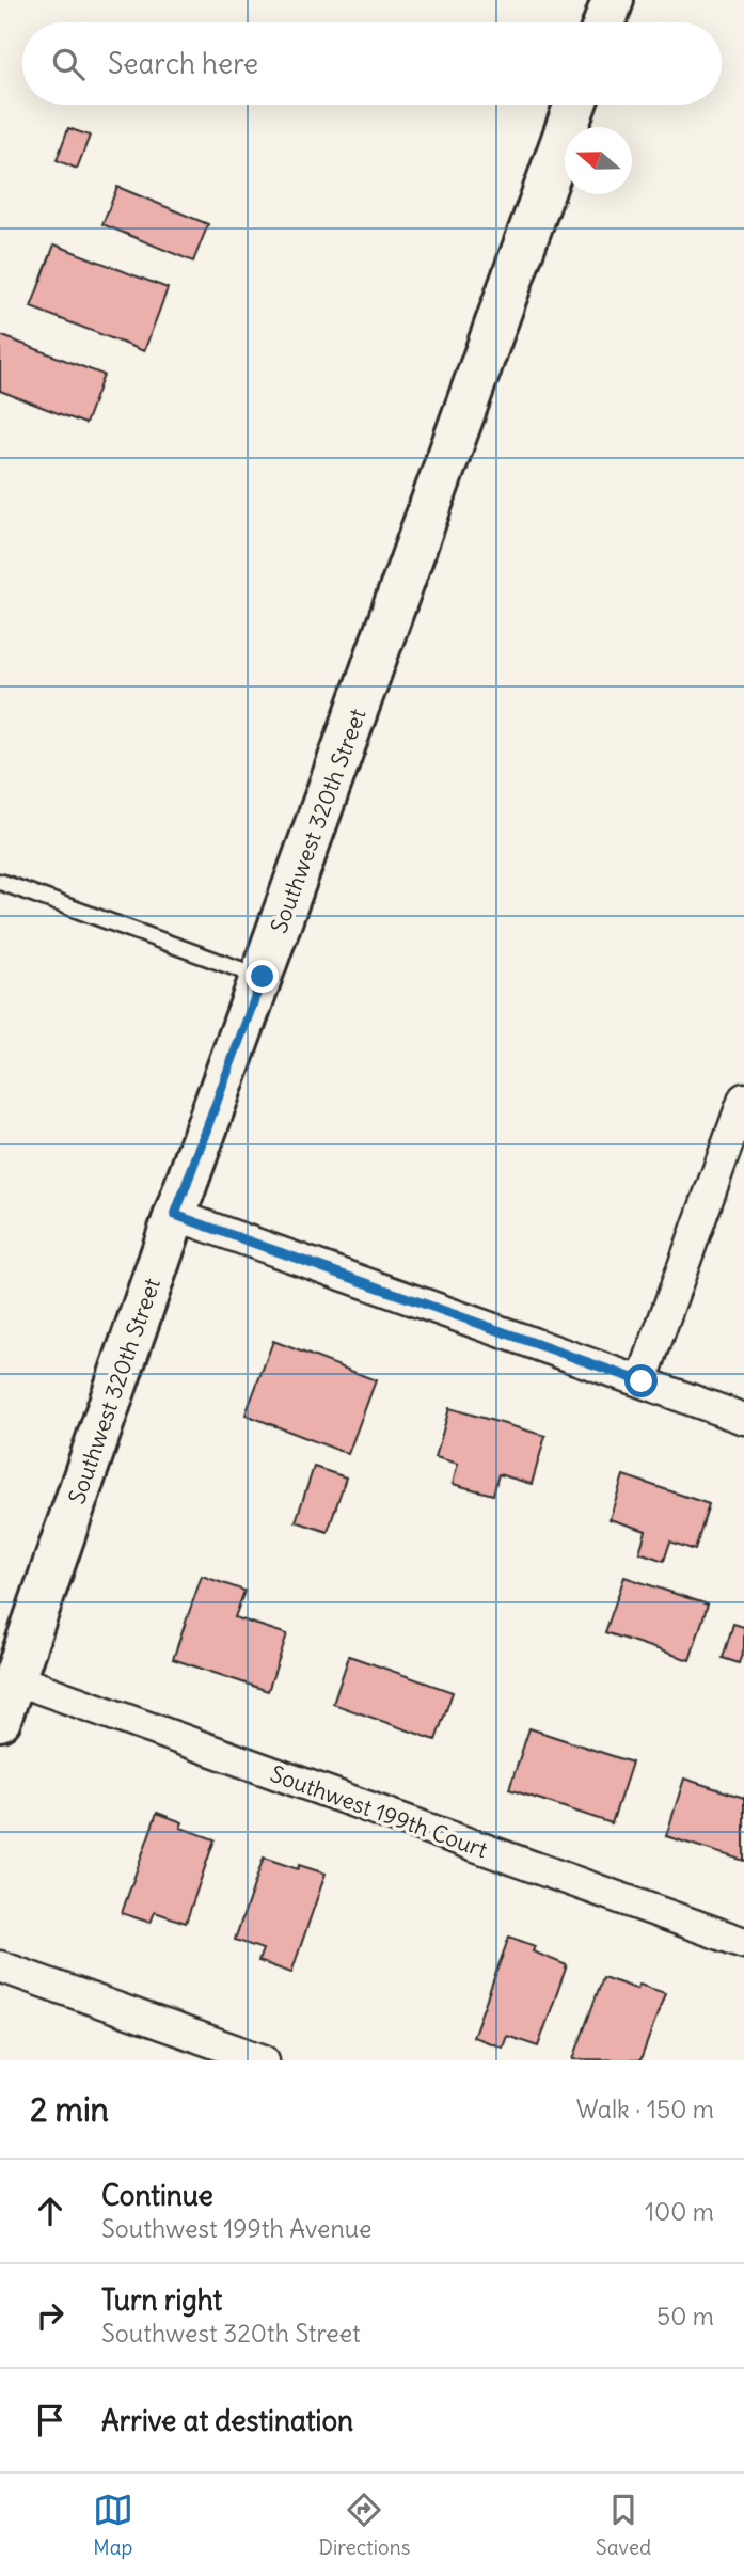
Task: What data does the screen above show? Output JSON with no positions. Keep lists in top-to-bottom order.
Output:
{
  "streets": {
    "street": ["Southwest 320th Street", "Southwest 199th Court"]
  },
  "crossings": [
    ["Southwest 320th Street", "Southwest 199th Court"]
  ],
  "north": "left",
  "page": {
    "search": "Search here",
    "heading": ["2 min", "Walk · 150 m"],
    "list": [
      ["Continue", "Southwest 199th Avenue", "100 m"],
      ["Turn right", "Southwest 320th Street", "50 m"],
      "Arrive at destination"
    ],
    "nav": ["Map", "Directions", "Saved"]
  }
}
